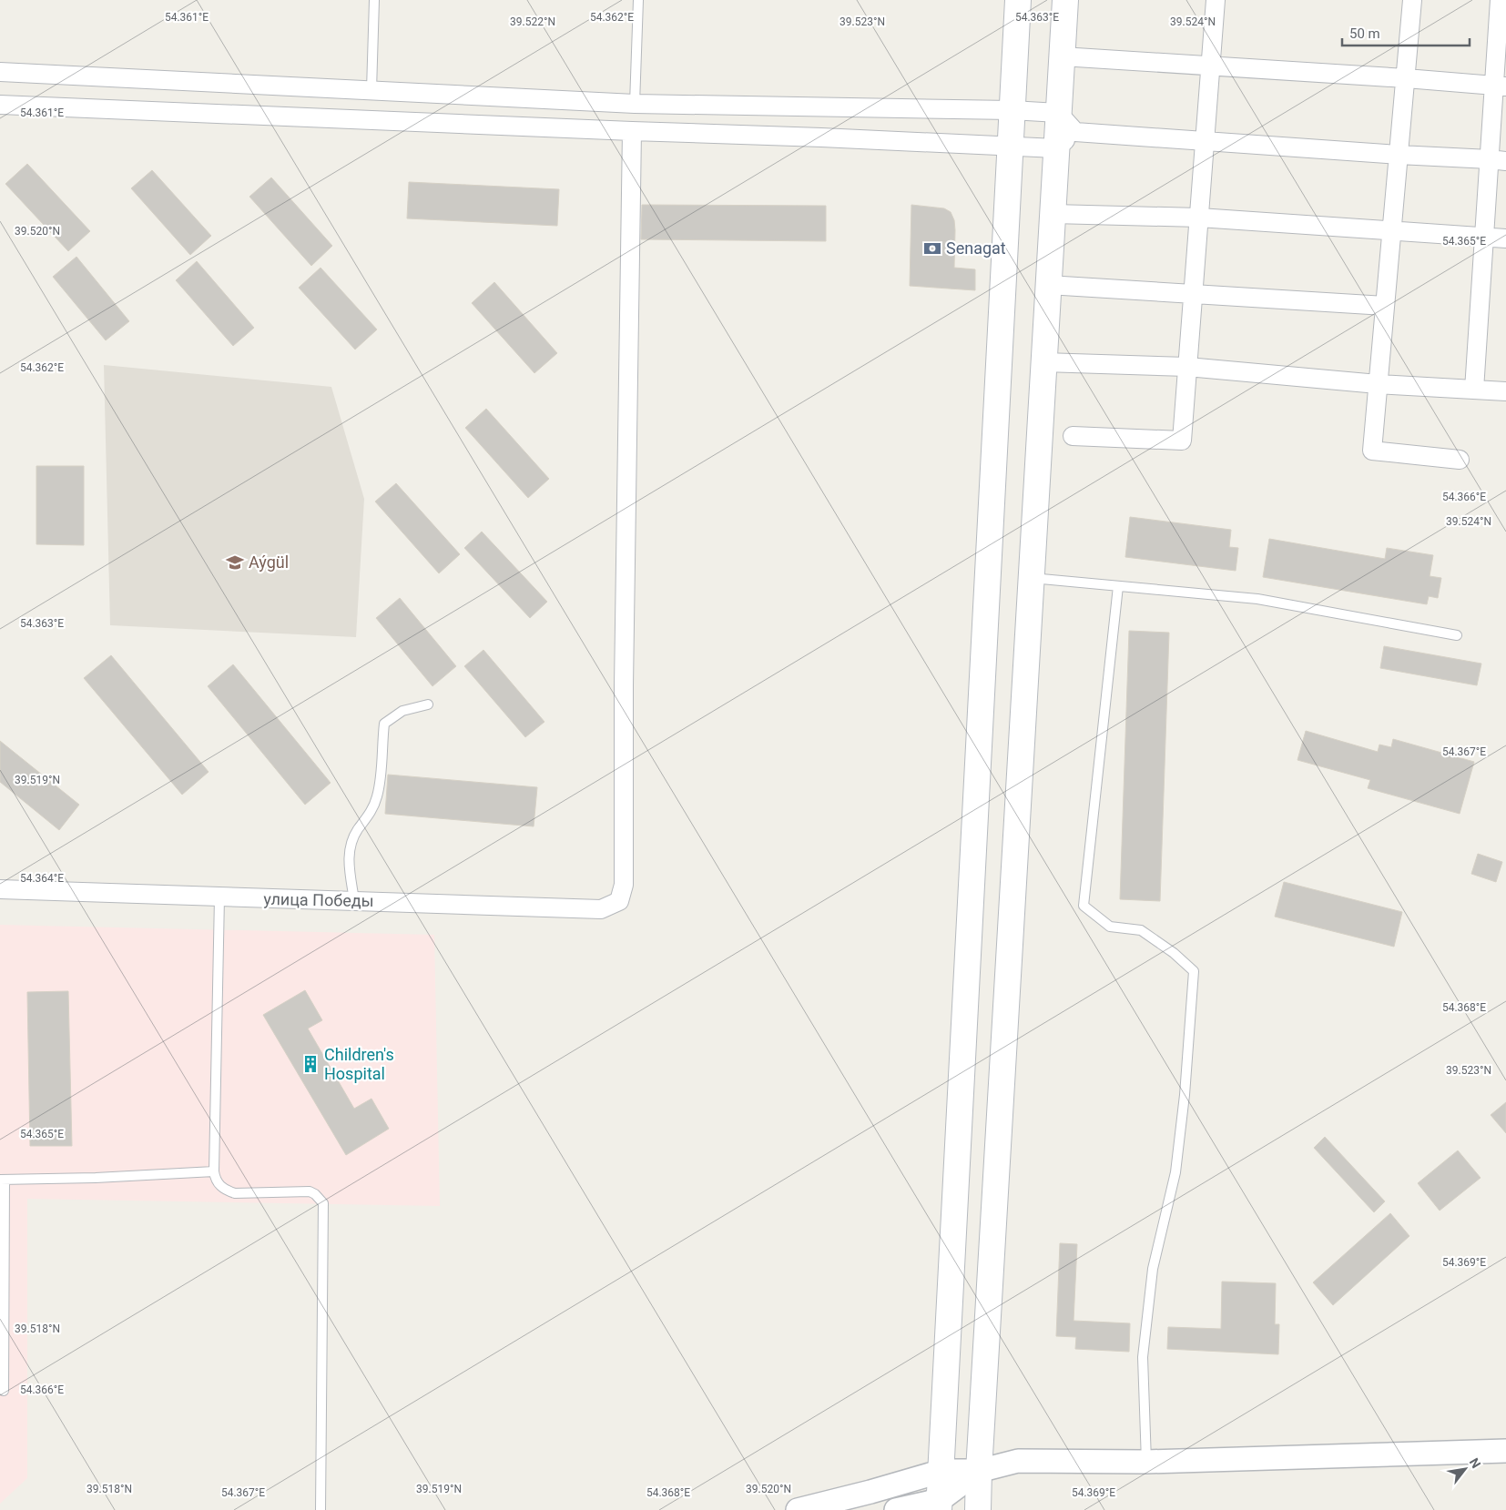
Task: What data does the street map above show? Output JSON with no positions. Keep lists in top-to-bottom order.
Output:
{
  "streets": {
    "street": ["улица Победы"]
  },
  "places": {
    "bank": ["Senagat"],
    "school or university": ["Aýgül"],
    "building": ["Children's Hospital"]
  },
  "scale_bar": "50 m",
  "north": "top right",
  "coordinates": [
    "54.361°E",
    "54.362°E",
    "54.363°E",
    "39.522°N",
    "39.523°N",
    "39.524°N",
    "39.520°N",
    "54.365°E",
    "54.366°E",
    "54.367°E",
    "39.519°N",
    "54.364°E",
    "54.368°E",
    "54.369°E",
    "39.518°N"
  ]
}
